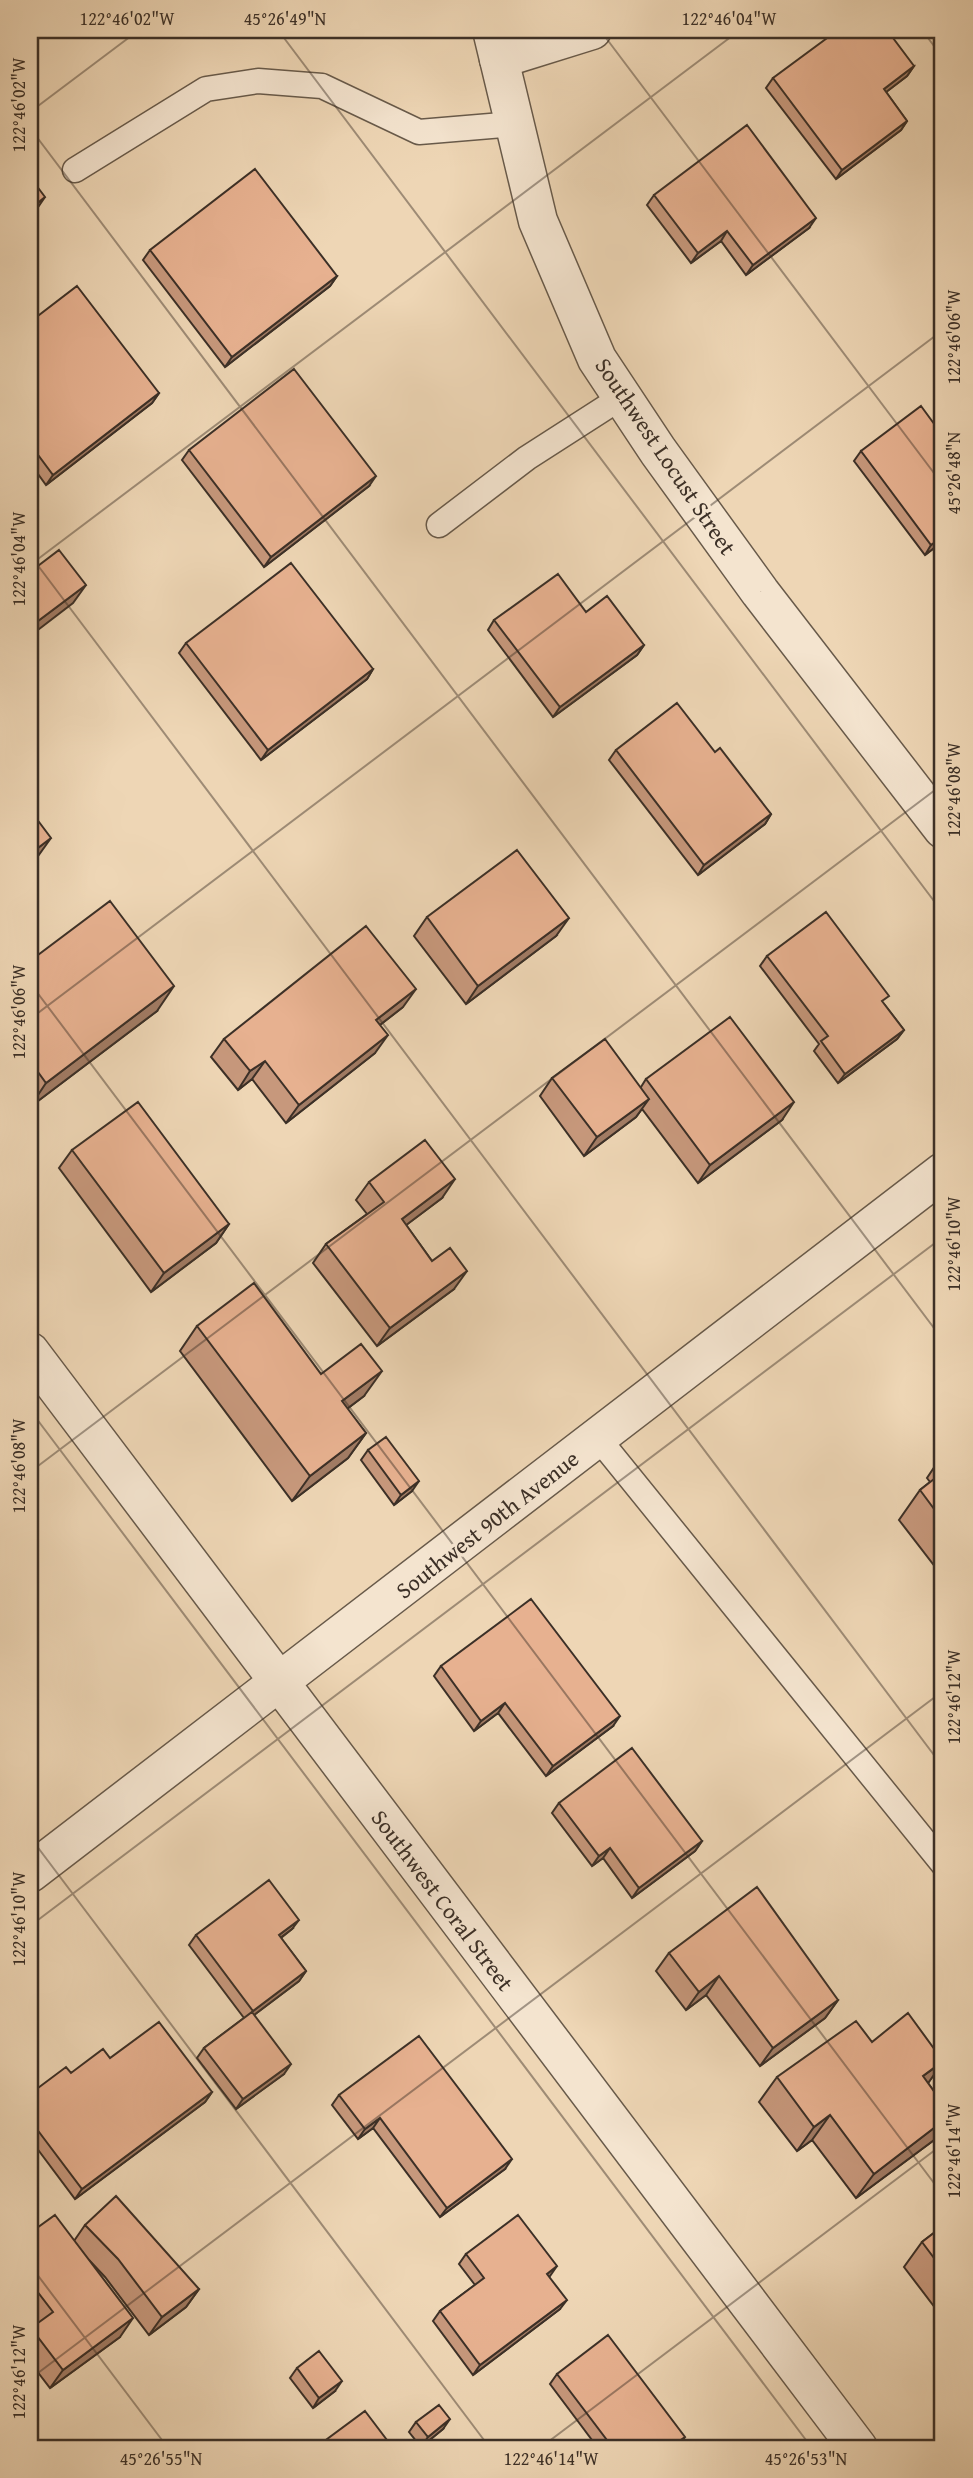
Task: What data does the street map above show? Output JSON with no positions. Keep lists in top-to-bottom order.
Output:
{
  "streets": {
    "street": ["Southwest Locust Street", "Southwest 90th Avenue", "Southwest Coral Street"]
  },
  "crossings": [
    ["Southwest 90th Avenue", "Southwest Coral Street"]
  ],
  "coordinates": [
    "122°46'02\"W",
    "45°26'49\"N",
    "122°46'04\"W",
    "122°46'06\"W",
    "45°26'48\"N",
    "122°46'08\"W",
    "122°46'10\"W",
    "122°46'12\"W",
    "122°46'14\"W",
    "45°26'55\"N",
    "45°26'53\"N"
  ]
}
